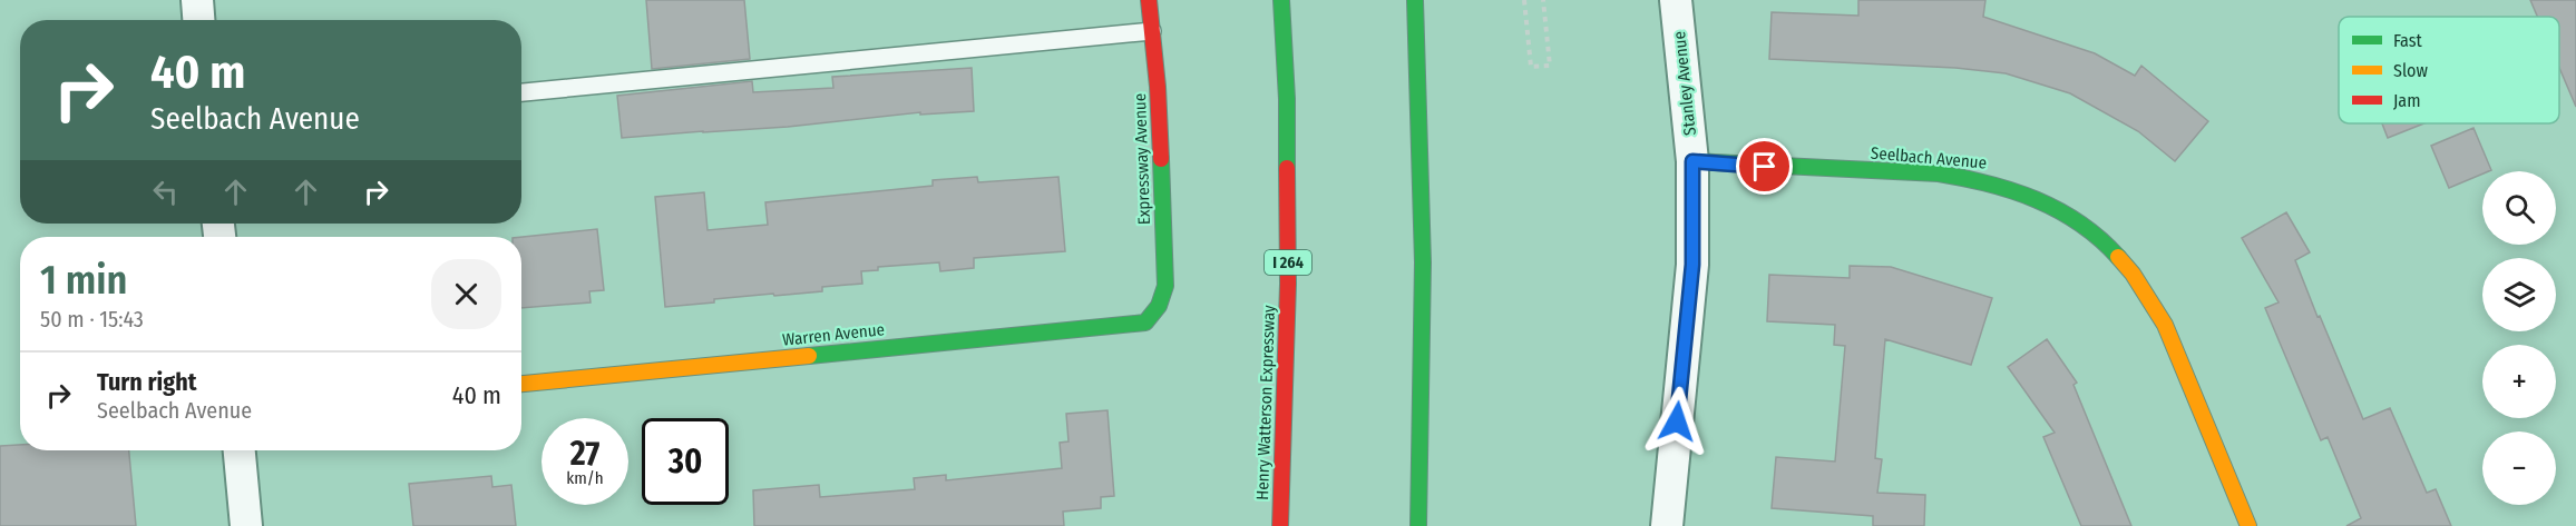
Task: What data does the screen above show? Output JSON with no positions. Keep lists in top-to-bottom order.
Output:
{
  "streets": {
    "main road": [
      "Seelbach Avenue",
      "Expressway Avenue",
      "I 264",
      "Warren Avenue",
      "Henry Watterson Expressway"
    ],
    "street": ["Stanley Avenue"]
  },
  "crossings": [
    ["Stanley Avenue", "Seelbach Avenue"],
    ["Expressway Avenue", "Warren Avenue"]
  ],
  "legend": ["Fast", "Slow", "Jam"],
  "page": {
    "turn": ["40 m", "Seelbach Avenue"],
    "map_buttons": ["+", "−"],
    "heading": ["1 min", "50 m · 15:43"],
    "list": [
      {
        "name": "Turn right",
        "note": "Seelbach Avenue",
        "value": "40 m"
      }
    ],
    "speed": "27 km/h",
    "limit": "30"
  }
}
